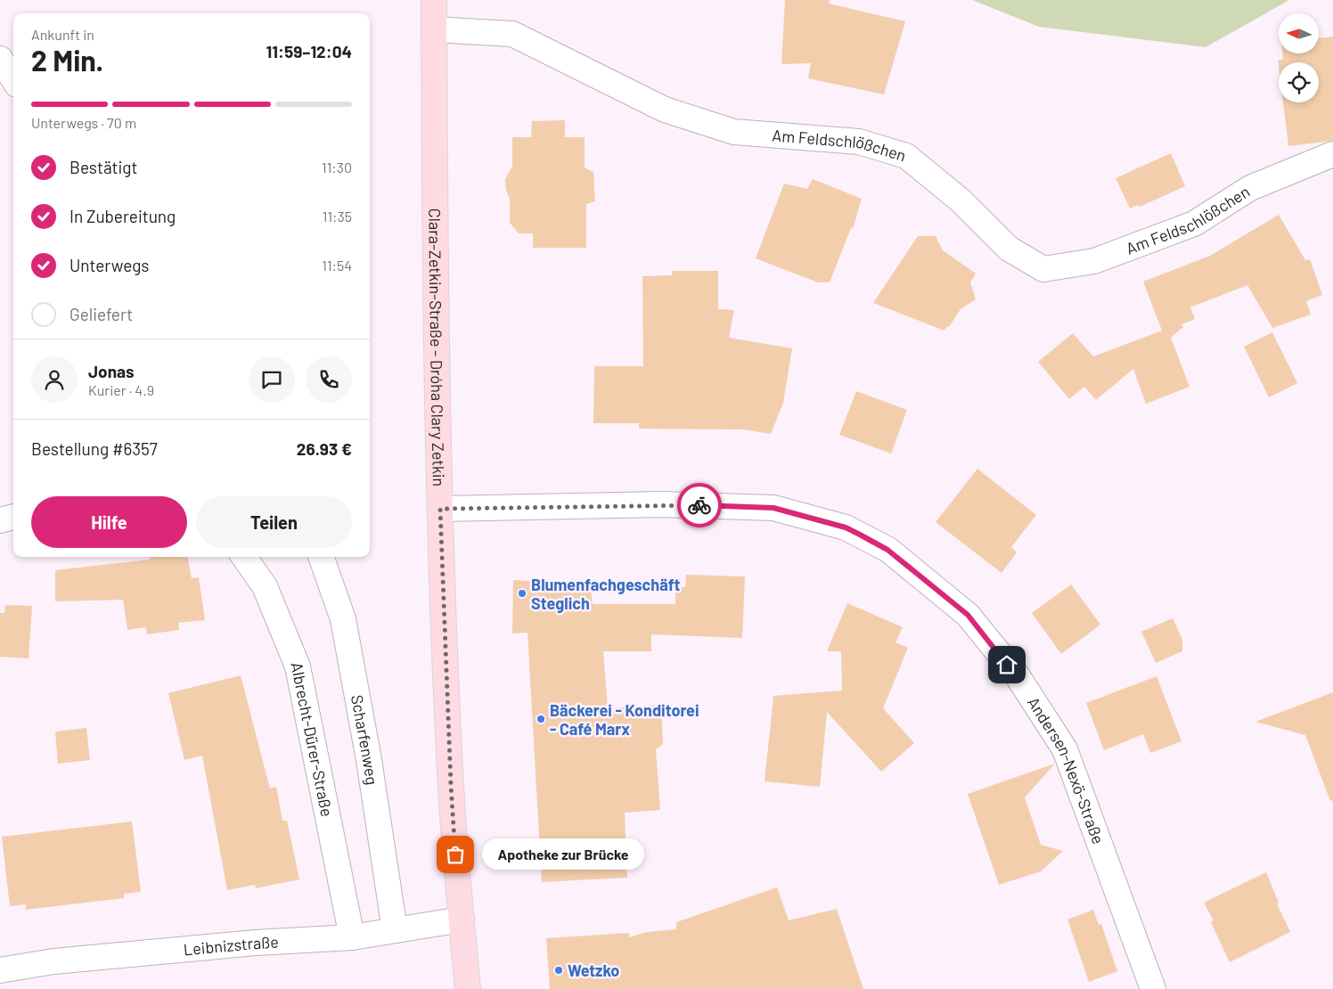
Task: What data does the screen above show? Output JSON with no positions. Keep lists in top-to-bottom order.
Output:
{
  "streets": {
    "main road": ["Clara-Zetkin-Straße - Dróha Clary Zetkin"],
    "street": [
      "Am Feldschlößchen",
      "Albrecht-Dürer-Straße",
      "Scharfenweg",
      "Andersen-Nexö-Straße",
      "Leibnizstraße"
    ]
  },
  "crossings": [
    ["Am Feldschlößchen", "Clara-Zetkin-Straße - Dróha Clary Zetkin"],
    ["Clara-Zetkin-Straße - Dróha Clary Zetkin", "Andersen-Nexö-Straße"],
    ["Clara-Zetkin-Straße - Dróha Clary Zetkin", "Leibnizstraße"],
    ["Albrecht-Dürer-Straße", "Leibnizstraße"],
    ["Scharfenweg", "Leibnizstraße"]
  ],
  "places": [
    "Blumenfachgeschäft Steglich",
    "Bäckerei - Konditorei - Café Marx",
    "Apotheke zur Brücke",
    "Wetzko"
  ],
  "north": "left",
  "page": {
    "heading": ["2 Min.", "Ankunft in", "11:59–12:04"],
    "panel": [
      "Jonas",
      "Kurier · 4.9",
      "Bestellung #6357",
      "26.93 €"
    ],
    "bar": "Unterwegs · 70 m",
    "list": [
      ["Bestätigt", "11:30"],
      ["In Zubereitung", "11:35"],
      ["Unterwegs", "11:54"],
      "Geliefert"
    ],
    "buttons": ["Hilfe", "Teilen"],
    "bubble": "Apotheke zur Brücke"
  }
}
